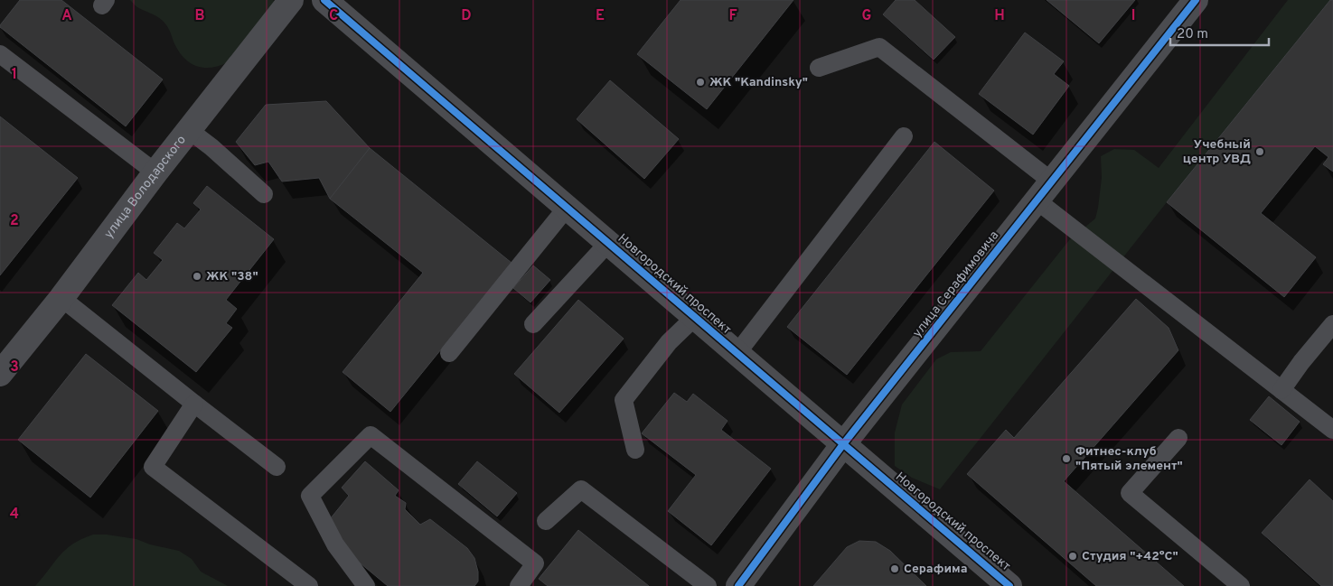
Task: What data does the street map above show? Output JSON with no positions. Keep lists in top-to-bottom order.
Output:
{
  "streets": {
    "street": ["улица Володарского", "Новгородский проспект", "улица Серафимовича"]
  },
  "crossings": [
    ["Новгородский проспект", "улица Серафимовича"]
  ],
  "places": [
    "ЖК \"Kandinsky\"",
    "Учебный центр УВД",
    "ЖК \"38\"",
    "Фитнес-клуб \"Пятый элемент\"",
    "Студия \"+42°C\"",
    "Серафима"
  ],
  "scale_bar": "20 m",
  "grid": {
    "columns": [
      "A",
      "B",
      "C",
      "D",
      "E",
      "F",
      "G",
      "H",
      "I"
    ],
    "rows": [
      "1",
      "2",
      "3",
      "4"
    ]
  }
}
